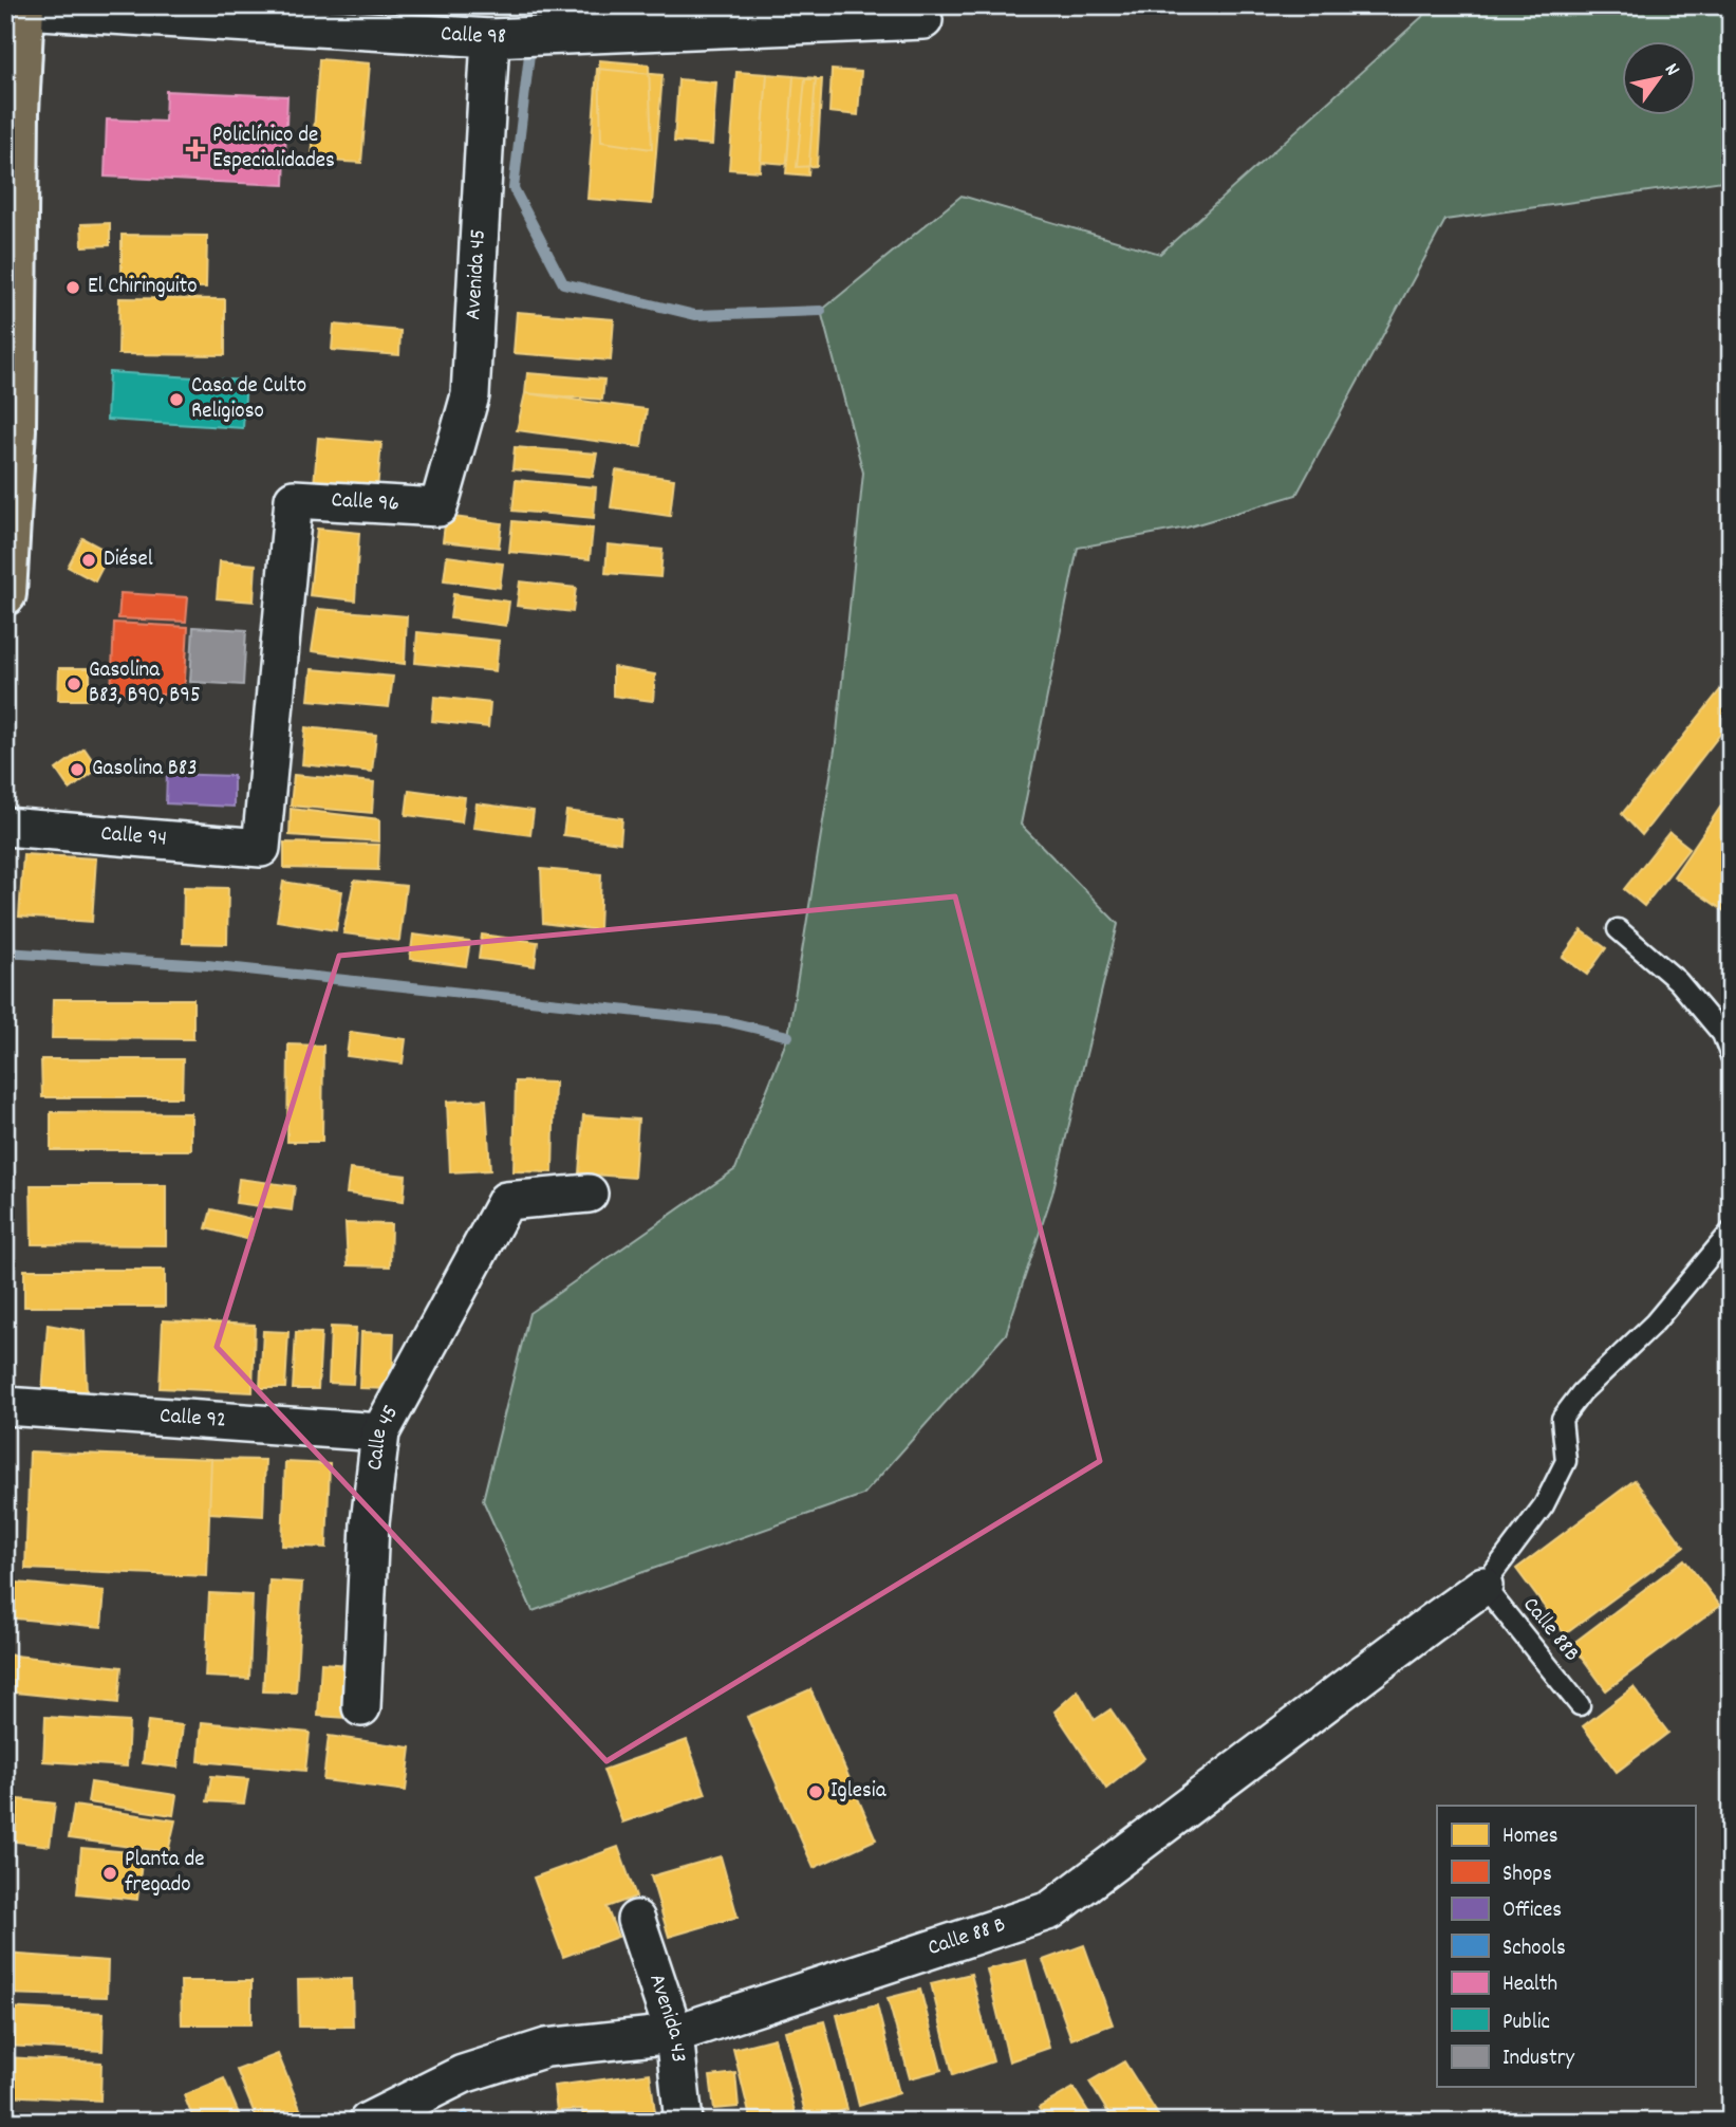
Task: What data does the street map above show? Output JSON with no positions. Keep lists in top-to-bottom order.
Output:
{
  "streets": {
    "street": [
      "Calle 98",
      "Avenida 45",
      "Calle 96",
      "Calle 94",
      "Calle 92",
      "Calle 45",
      "Calle 88 B",
      "Avenida 43"
    ],
    "lane": ["Calle 88B"]
  },
  "crossings": [
    ["Calle 98", "Avenida 45"],
    ["Avenida 45", "Calle 96"],
    ["Calle 96", "Calle 94"],
    ["Calle 92", "Calle 45"],
    ["Calle 88B", "Calle 88 B"],
    ["Calle 88 B", "Avenida 43"]
  ],
  "places": {
    "health": ["Policlínico de Especialidades"],
    "other": [
      "El Chiringuito",
      "Casa de Culto Religioso",
      "Diésel",
      "Gasolina B83, B90, B95",
      "Gasolina B83",
      "Iglesia",
      "Planta de fregado"
    ]
  },
  "legend": [
    "Homes",
    "Shops",
    "Offices",
    "Schools",
    "Health",
    "Public",
    "Industry"
  ],
  "north": "top right"
}
